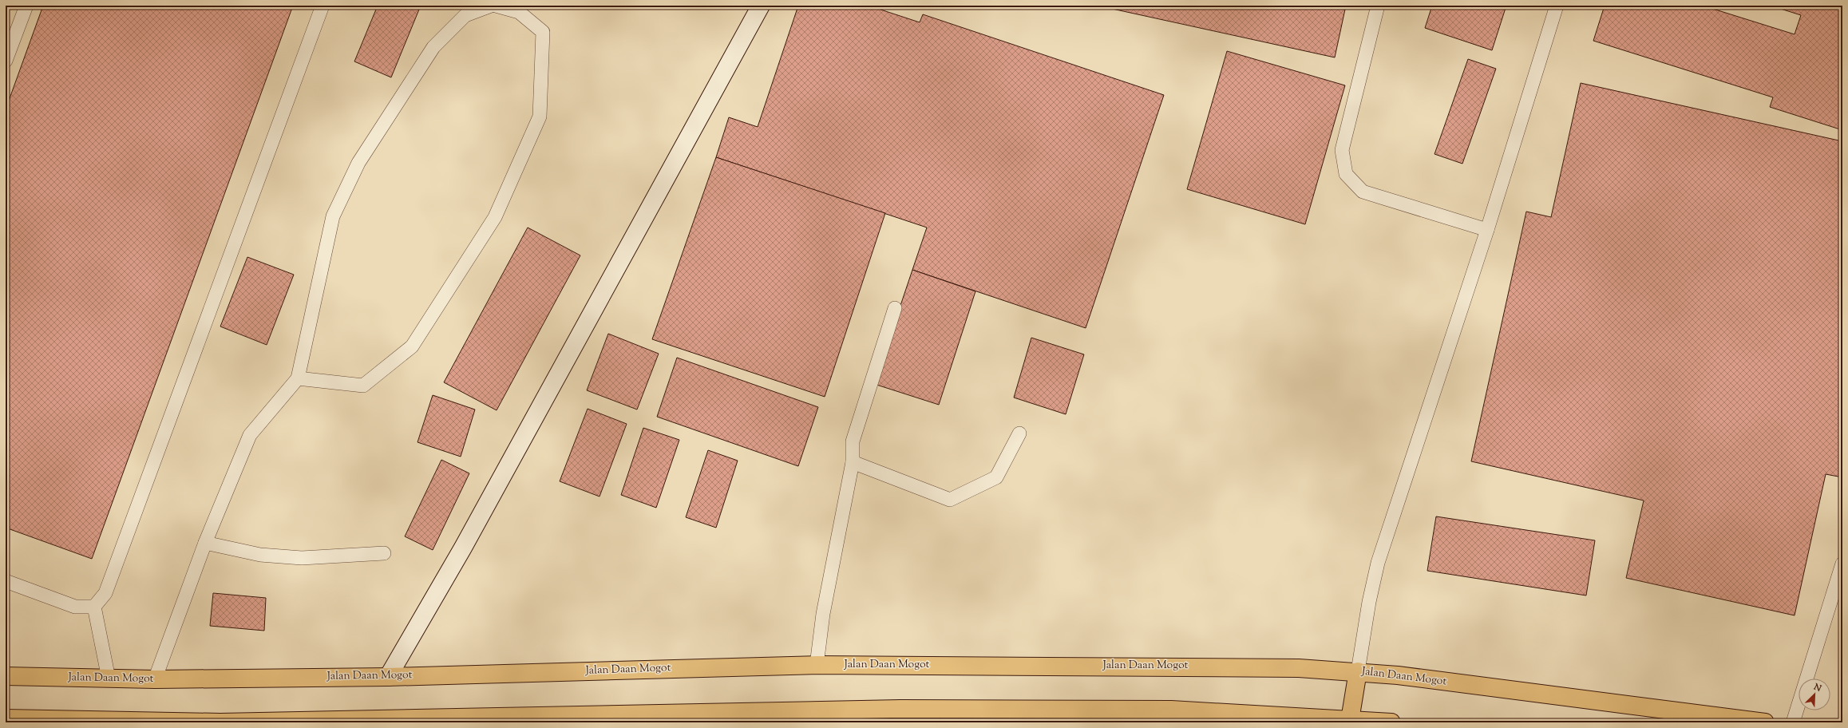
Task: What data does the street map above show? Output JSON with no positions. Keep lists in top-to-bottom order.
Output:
{
  "streets": {
    "highway": ["Jalan Daan Mogot"]
  },
  "north": "top right"
}
